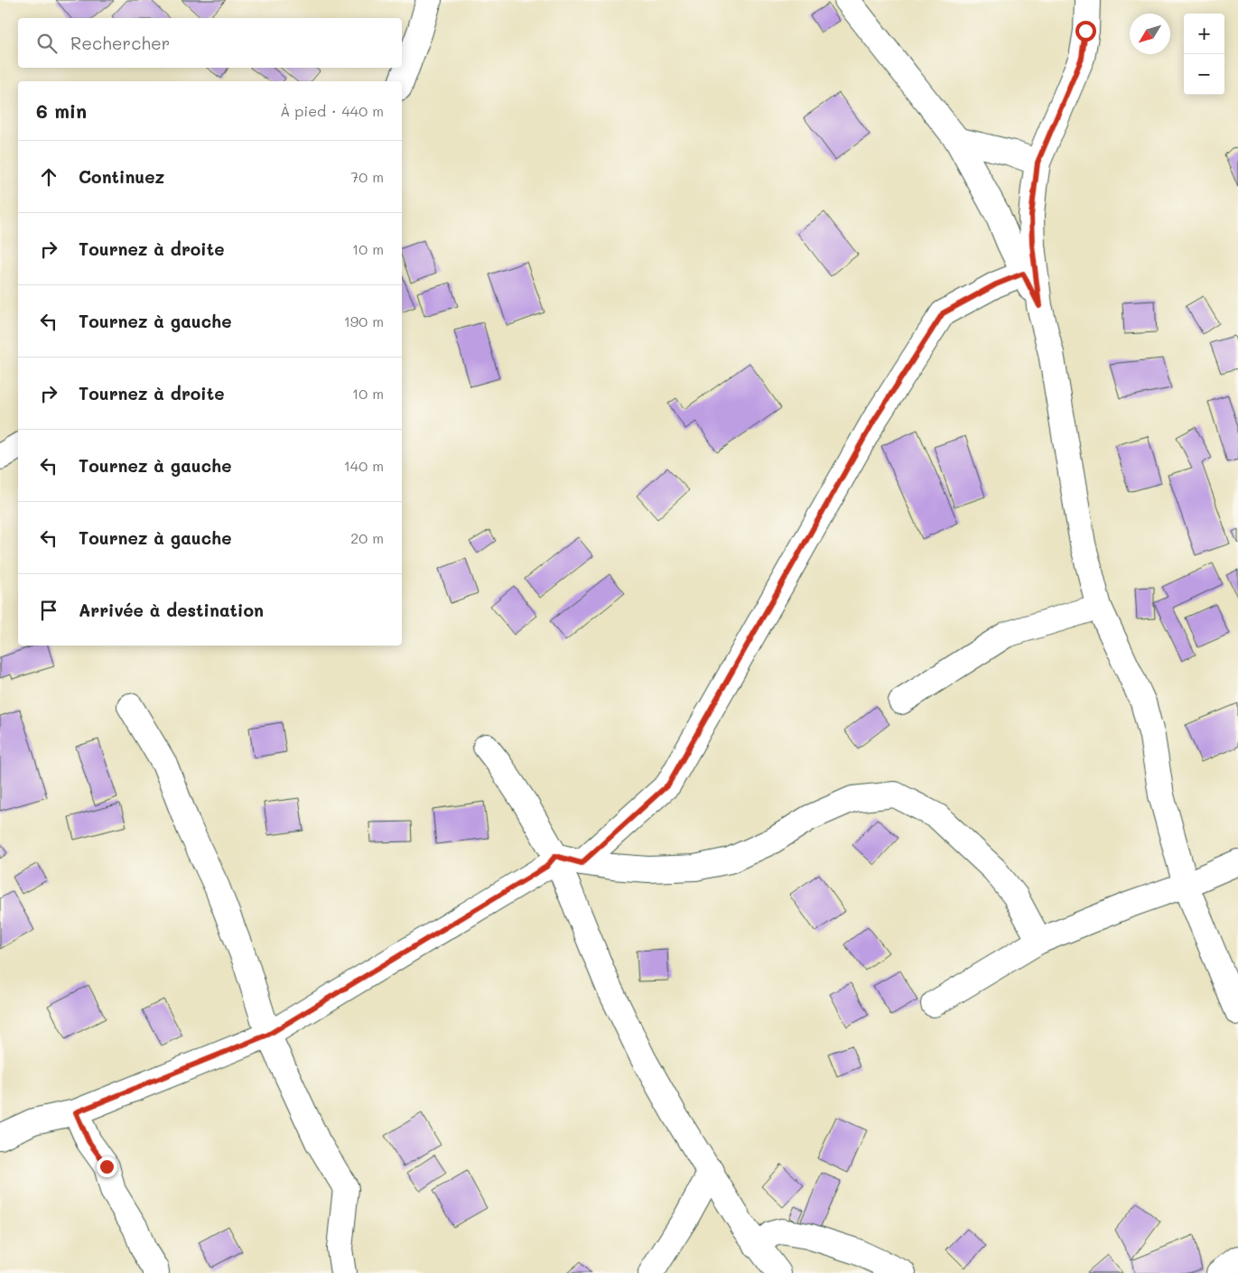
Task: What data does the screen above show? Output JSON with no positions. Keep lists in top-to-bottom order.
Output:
{
  "north": "bottom left",
  "page": {
    "map_buttons": ["+", "−"],
    "search": "Rechercher",
    "heading": ["6 min", "À pied · 440 m"],
    "list": [
      ["Continuez", "70 m"],
      ["Tournez à droite", "10 m"],
      ["Tournez à gauche", "190 m"],
      ["Tournez à droite", "10 m"],
      ["Tournez à gauche", "140 m"],
      ["Tournez à gauche", "20 m"],
      "Arrivée à destination"
    ]
  }
}
